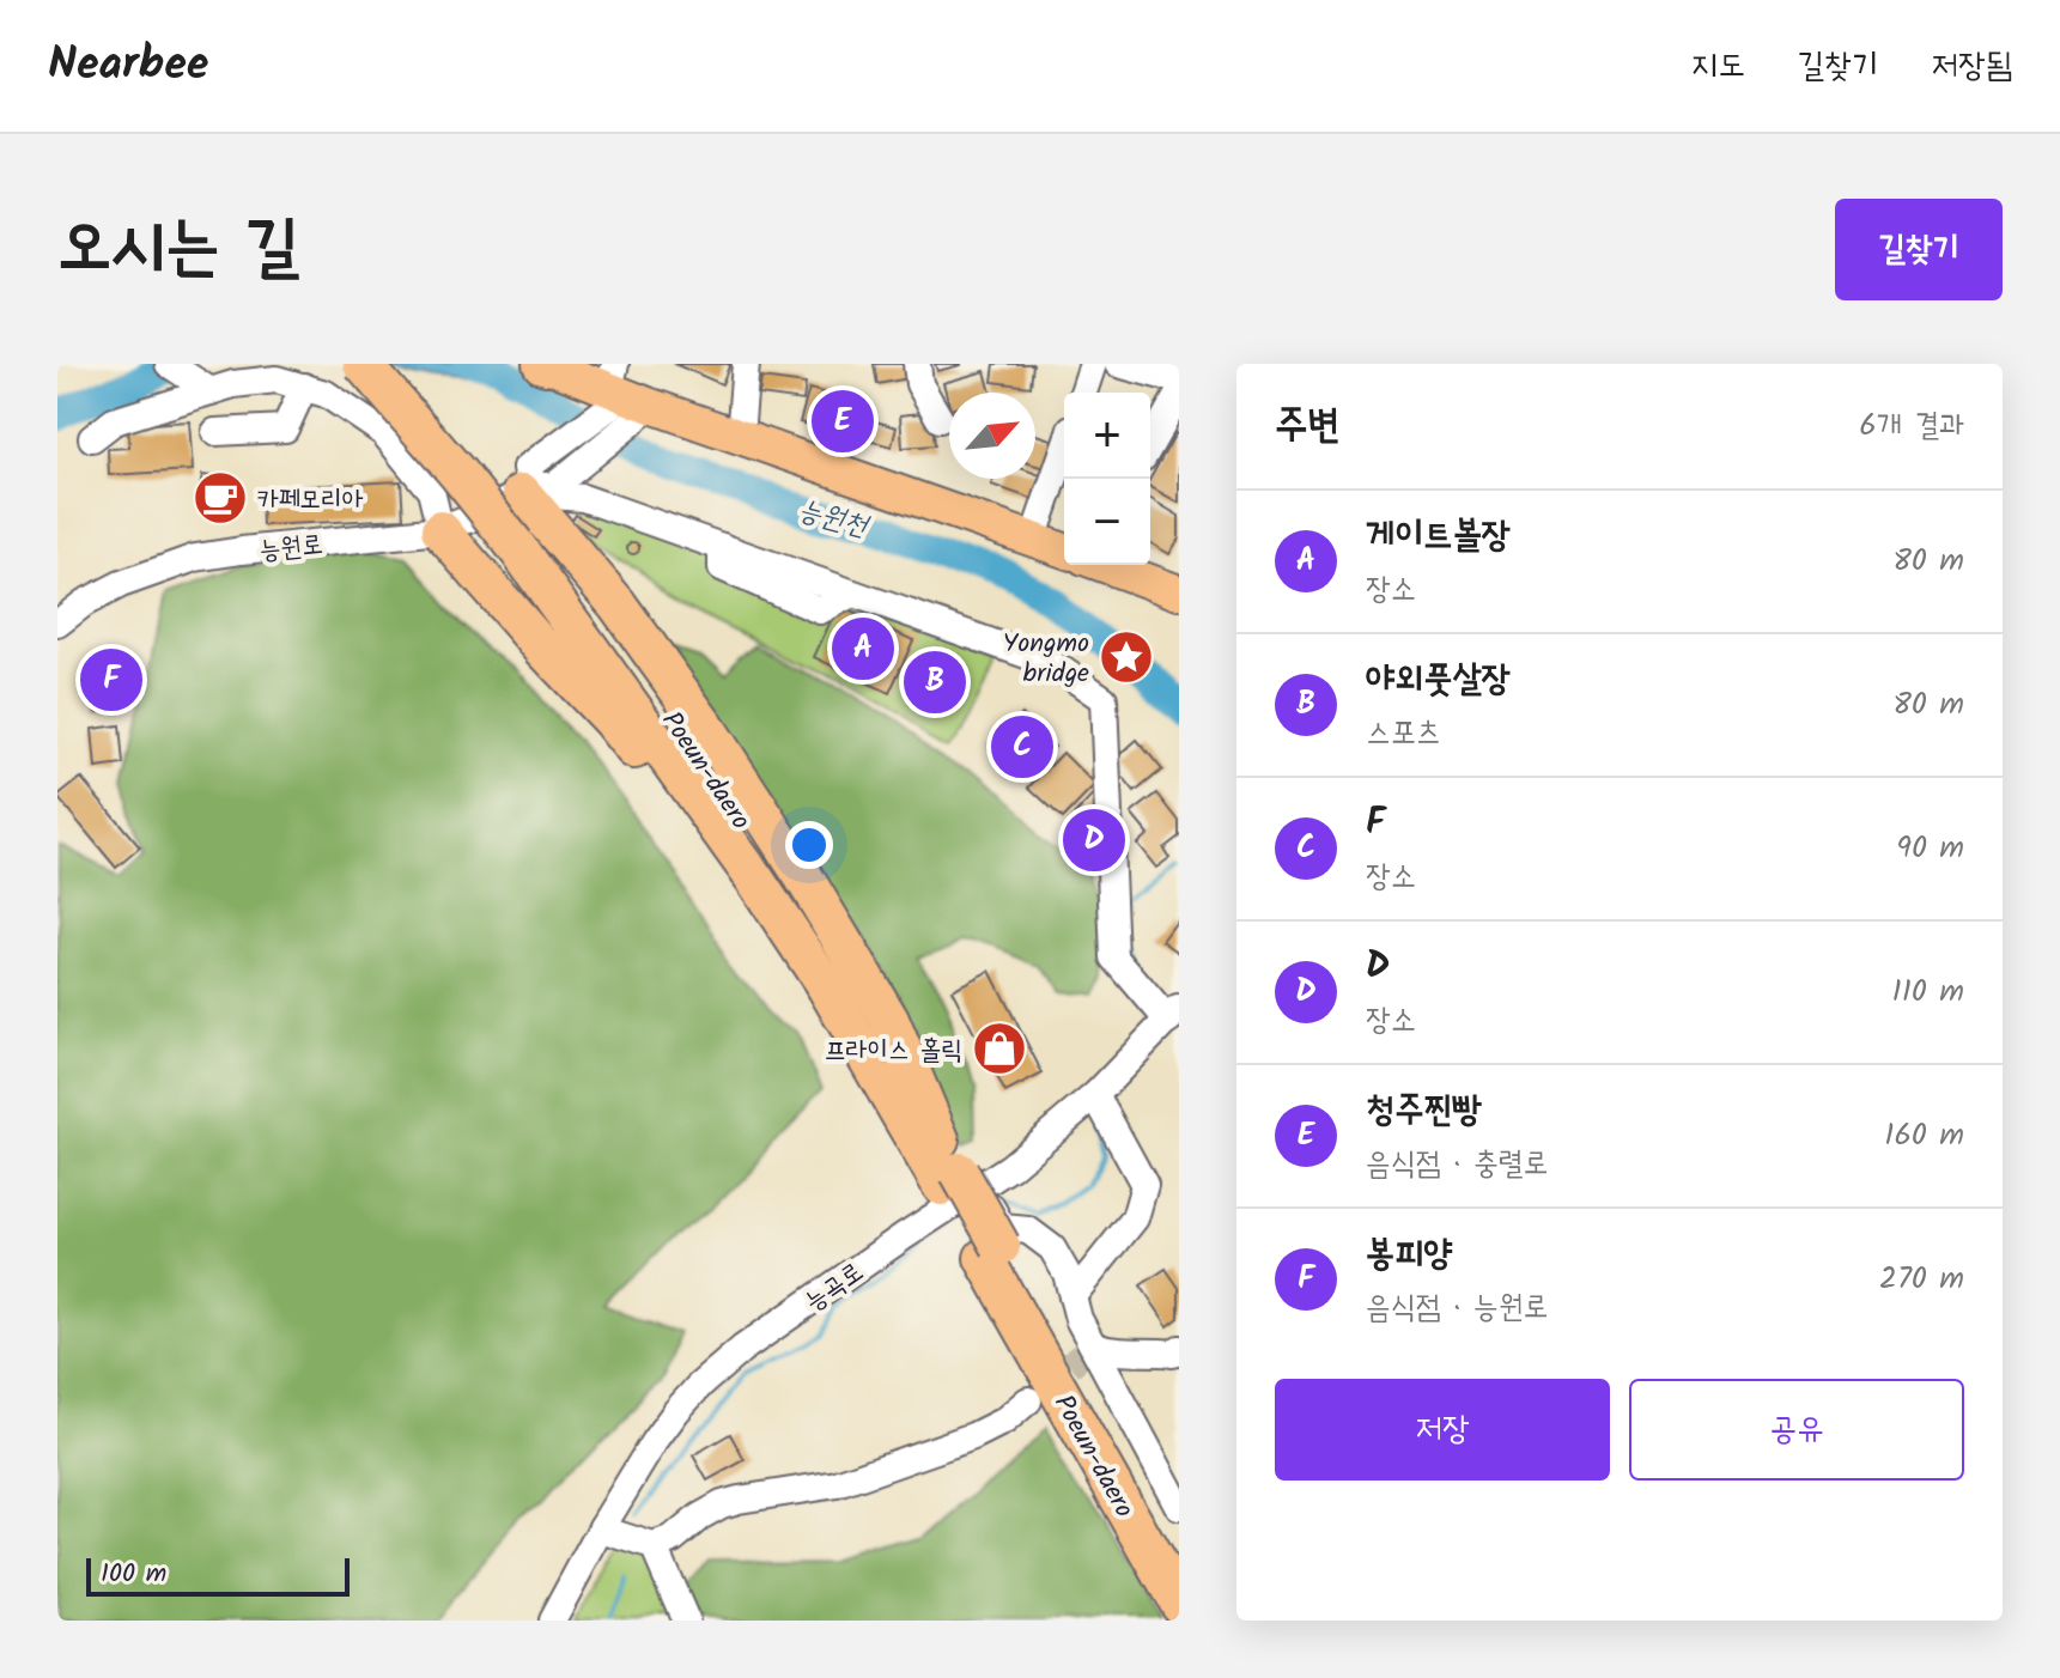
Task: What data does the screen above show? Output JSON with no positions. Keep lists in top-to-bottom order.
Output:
{
  "streets": {
    "highway": ["Poeun-daero"],
    "street": ["능원로", "능곡로"]
  },
  "crossings": [
    ["Poeun-daero", "능곡로"]
  ],
  "water": ["능원천"],
  "places": {
    "cafe": ["카페모리아"],
    "place": ["Yongmo bridge"],
    "shop": ["프라이스 홀릭"]
  },
  "scale_bar": "100 m",
  "north": "top right",
  "page": {
    "header": "Nearbee",
    "nav": ["지도", "길찾기", "저장됨"],
    "title": "오시는 길",
    "buttons": [
      "길찾기",
      ["저장", "공유"]
    ],
    "heading": ["주변", "6개 결과"],
    "pins": [
      "E",
      "A",
      "F",
      "B",
      "C",
      "D"
    ],
    "map_buttons": ["+", "−"],
    "list": [
      {
        "mark": "A",
        "name": "게이트볼장",
        "note": "장소",
        "value": "80 m"
      },
      {
        "mark": "B",
        "name": "야외풋살장",
        "note": "스포츠",
        "value": "80 m"
      },
      {
        "mark": "C",
        "name": "F",
        "note": "장소",
        "value": "90 m"
      },
      {
        "mark": "D",
        "name": "D",
        "note": "장소",
        "value": "110 m"
      },
      {
        "mark": "E",
        "name": "청주찐빵",
        "note": "음식점 · 충렬로",
        "value": "160 m"
      },
      {
        "mark": "F",
        "name": "봉피양",
        "note": "음식점 · 능원로",
        "value": "270 m"
      }
    ],
    "scale": "100 m"
  }
}
